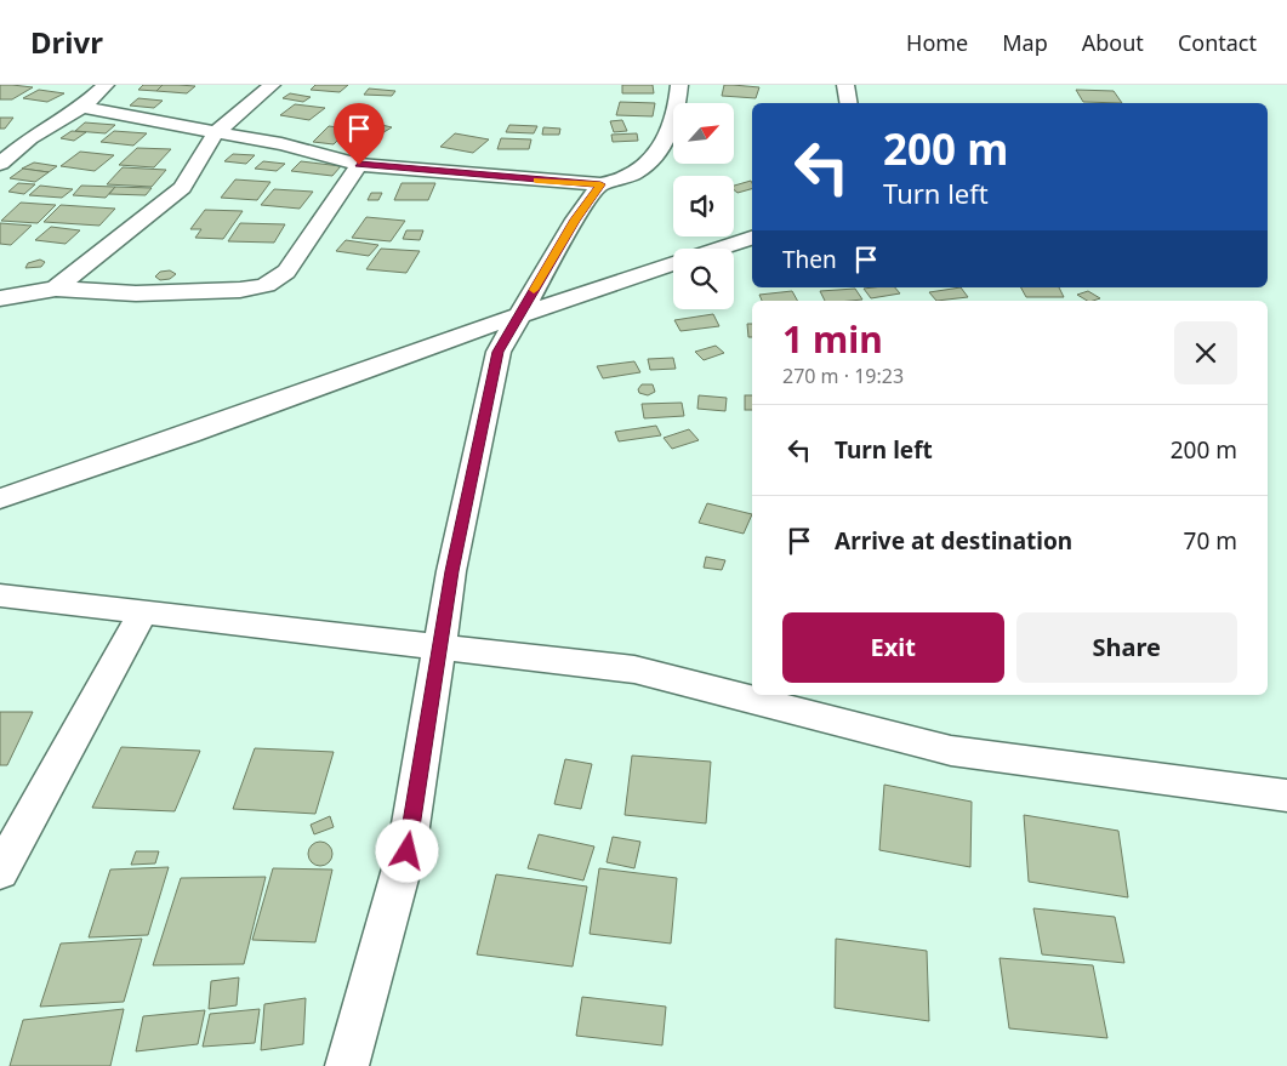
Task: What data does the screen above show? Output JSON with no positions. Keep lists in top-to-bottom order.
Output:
{
  "north": "top right",
  "page": {
    "header": "Drivr",
    "nav": [
      "Home",
      "Map",
      "About",
      "Contact"
    ],
    "turn": ["200 m", "Turn left"],
    "then": "Then",
    "heading": ["1 min", "270 m · 19:23"],
    "list": [
      {
        "name": "Turn left",
        "value": "200 m"
      },
      {
        "name": "Arrive at destination",
        "value": "70 m"
      }
    ],
    "buttons": ["Exit", "Share"]
  }
}
